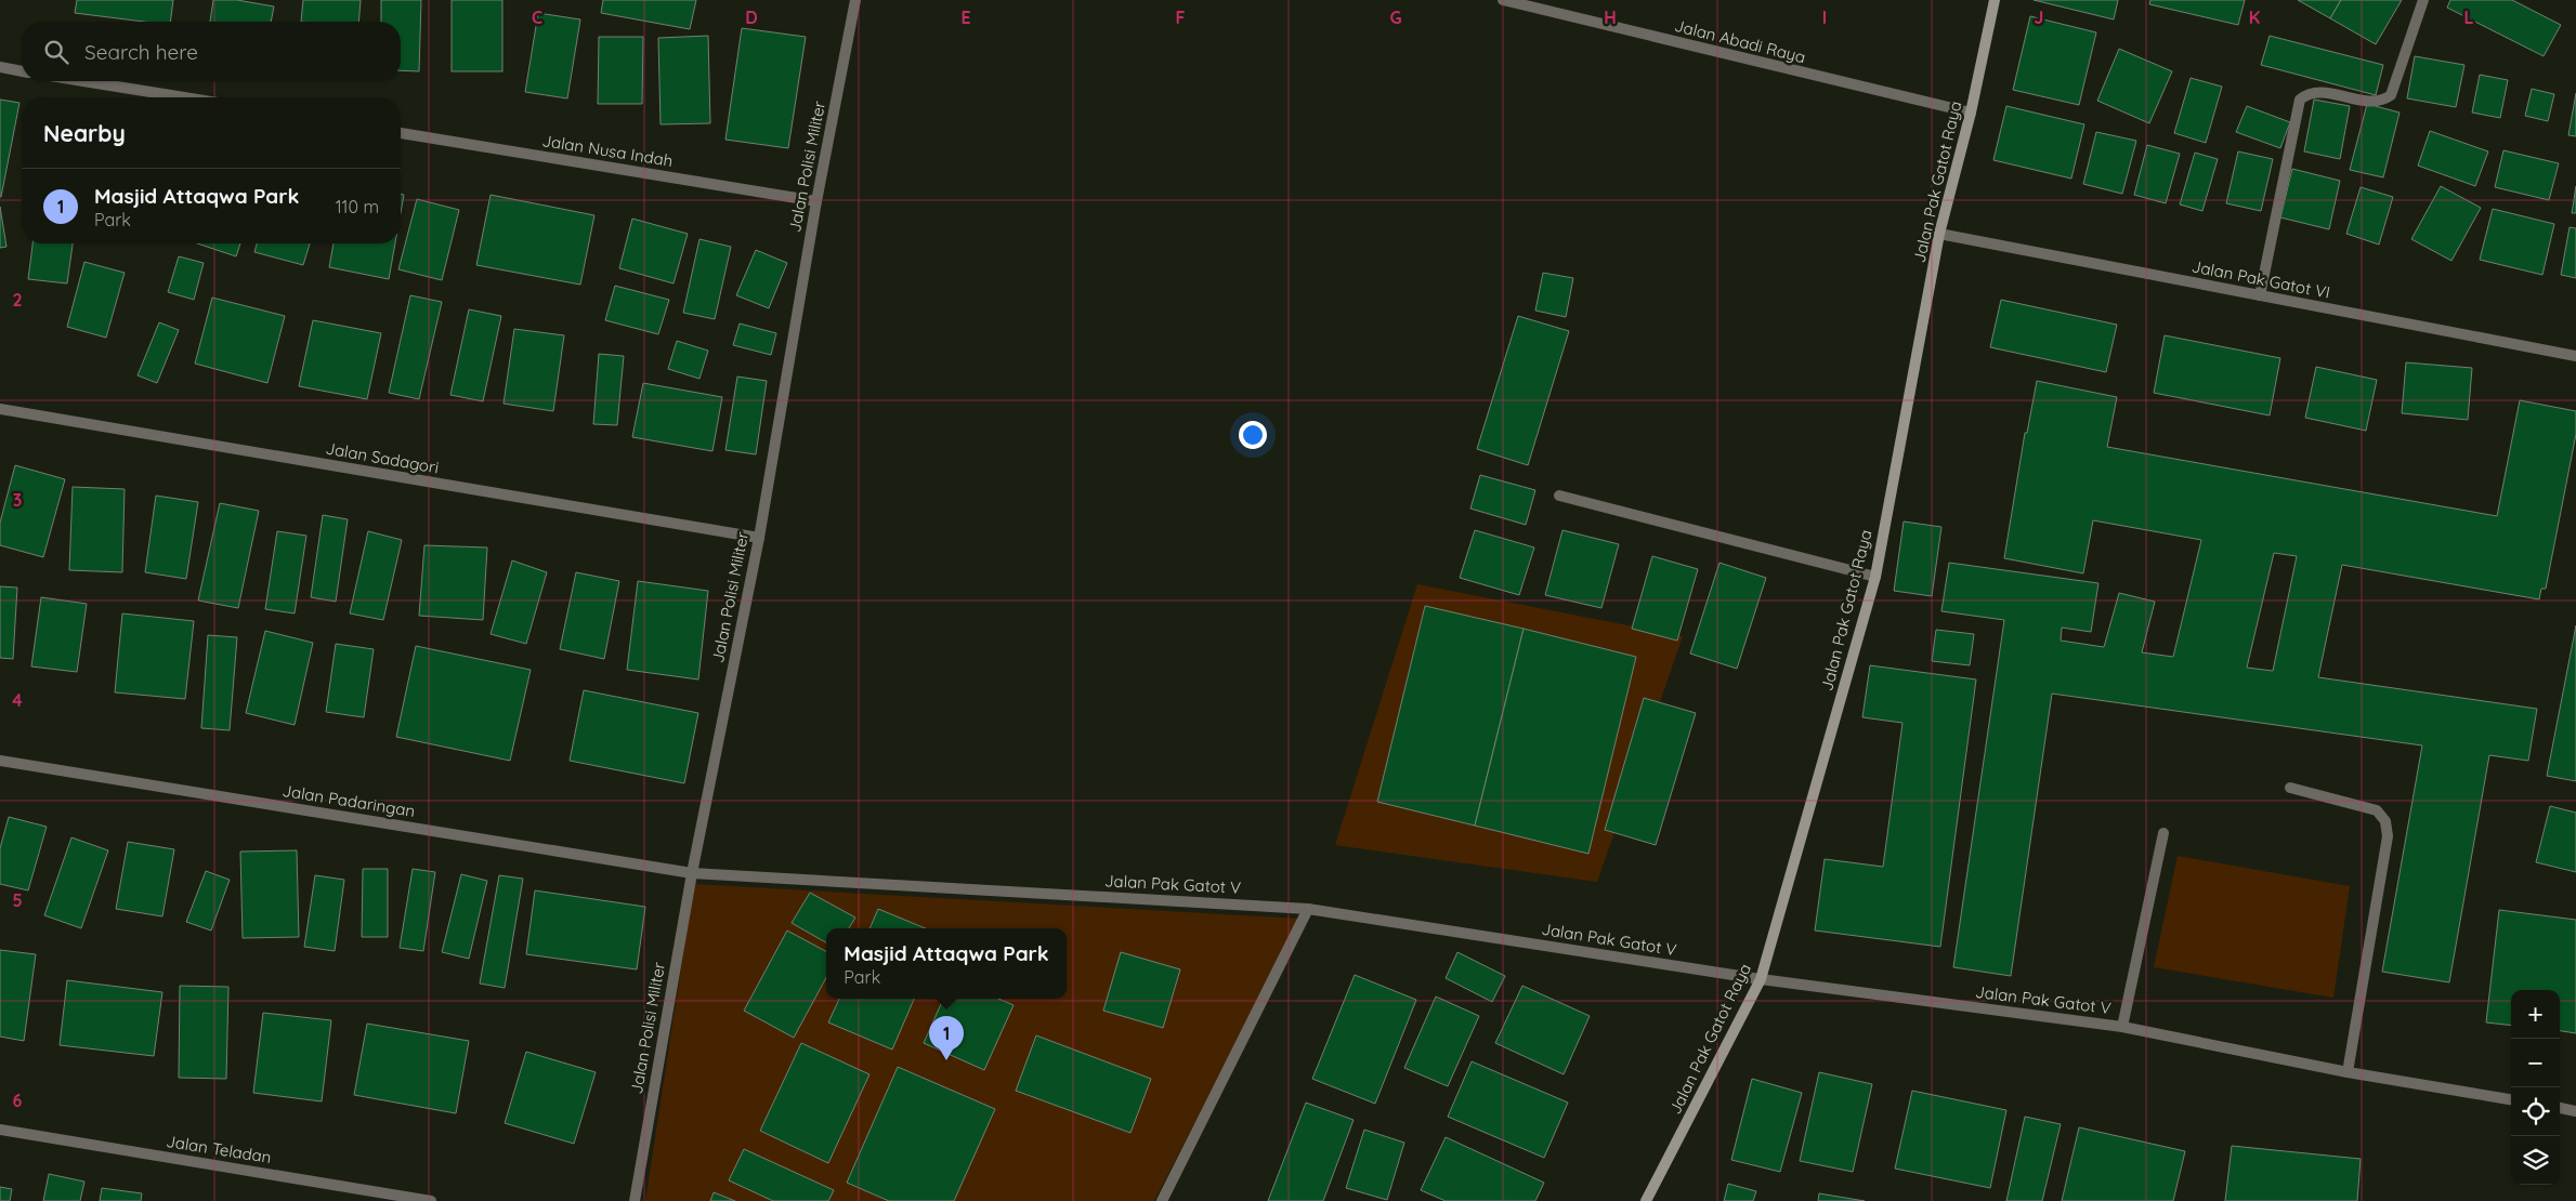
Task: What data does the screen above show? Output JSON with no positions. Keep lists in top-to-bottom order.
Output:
{
  "streets": {
    "street": [
      "Jalan Abadi Raya",
      "Jalan Nusa Indah",
      "Jalan Polisi Militer",
      "Jalan Pak Gatot Raya",
      "Jalan Pak Gatot VI",
      "Jalan Sadagori",
      "Jalan Padaringan",
      "Jalan Pak Gatot V",
      "Jalan Teladan"
    ]
  },
  "crossings": [
    ["Jalan Abadi Raya", "Jalan Pak Gatot Raya"],
    ["Jalan Nusa Indah", "Jalan Polisi Militer"],
    ["Jalan Polisi Militer", "Jalan Sadagori"],
    ["Jalan Polisi Militer", "Jalan Padaringan"],
    ["Jalan Polisi Militer", "Jalan Pak Gatot V"],
    ["Jalan Pak Gatot Raya", "Jalan Pak Gatot VI"],
    ["Jalan Pak Gatot Raya", "Jalan Pak Gatot V"],
    ["Jalan Padaringan", "Jalan Pak Gatot V"]
  ],
  "page": {
    "search": "Search here",
    "heading": "Nearby",
    "list": [
      {
        "mark": "1",
        "name": "Masjid Attaqwa Park",
        "note": "Park",
        "value": "110 m"
      }
    ],
    "popup": ["Masjid Attaqwa Park", "Park"],
    "map_buttons": ["+", "−"],
    "pins": "1"
  },
  "grid": {
    "columns": [
      "C",
      "D",
      "E",
      "F",
      "G",
      "H",
      "I",
      "J",
      "K",
      "L"
    ],
    "rows": [
      "2",
      "3",
      "4",
      "5",
      "6"
    ]
  }
}
